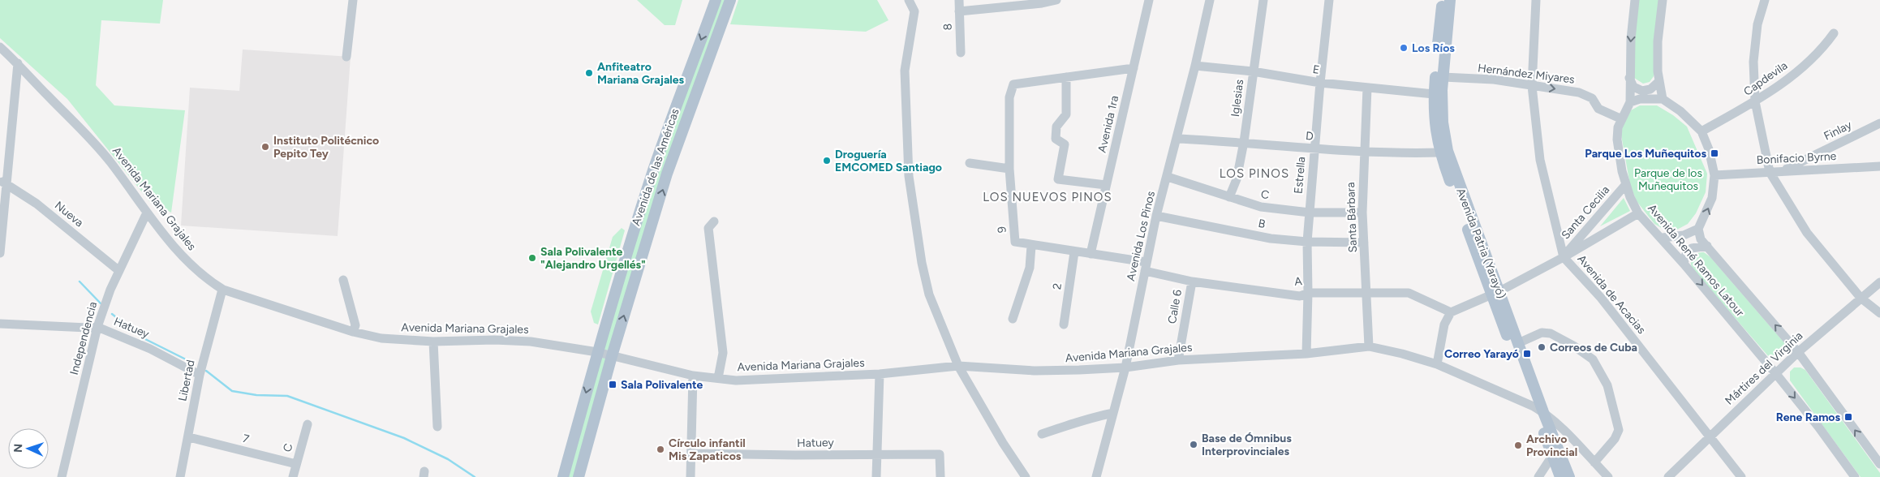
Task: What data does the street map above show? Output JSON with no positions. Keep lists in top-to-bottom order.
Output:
{
  "streets": {
    "main road": ["Avenida de las Américas", "Avenida Patria (Yarayó)"],
    "street": [
      "8",
      "E",
      "Hernández Miyares",
      "Capdevila",
      "Iglesias",
      "Avenida 1ra",
      "Finlay",
      "D",
      "Bonifacio Byrne",
      "Estrella",
      "C",
      "Avenida Mariana Grajales",
      "Santa Cecilia",
      "Nueva",
      "Santa Bárbara",
      "B",
      "9",
      "Avenida Los Pinos",
      "Avenida René Ramos Latour",
      "A",
      "2",
      "Avenida de Acacias",
      "Calle 6",
      "Hatuey",
      "Independencia",
      "Mártires del Virginia",
      "Libertad",
      "7"
    ]
  },
  "crossings": [
    ["E", "Iglesias"],
    ["E", "Estrella"],
    ["E", "Santa Bárbara"],
    ["E", "Avenida Los Pinos"],
    ["E", "Avenida Patria (Yarayó)"],
    ["Hernández Miyares", "Capdevila"],
    ["Hernández Miyares", "Bonifacio Byrne"],
    ["Hernández Miyares", "Santa Cecilia"],
    ["Hernández Miyares", "Avenida Patria (Yarayó)"],
    ["Hernández Miyares", "Avenida René Ramos Latour"],
    ["Hernández Miyares", "Avenida de Acacias"],
    ["Capdevila", "Bonifacio Byrne"],
    ["Capdevila", "Santa Cecilia"],
    ["Capdevila", "Avenida René Ramos Latour"],
    ["Iglesias", "D"],
    ["Iglesias", "C"],
    ["Avenida 1ra", "9"],
    ["Finlay", "Bonifacio Byrne"],
    ["D", "Estrella"],
    ["D", "Santa Bárbara"],
    ["D", "Avenida Los Pinos"],
    ["D", "Avenida Patria (Yarayó)"],
    ["Bonifacio Byrne", "Santa Cecilia"],
    ["Bonifacio Byrne", "Avenida René Ramos Latour"],
    ["Avenida de las Américas", "Avenida Mariana Grajales"],
    ["Estrella", "C"],
    ["Estrella", "Avenida Mariana Grajales"],
    ["Estrella", "B"],
    ["Estrella", "A"],
    ["C", "Santa Bárbara"],
    ["C", "Avenida Los Pinos"],
    ["C", "7"],
    ["Avenida Mariana Grajales", "Santa Bárbara"],
    ["Avenida Mariana Grajales", "Avenida Los Pinos"],
    ["Avenida Mariana Grajales", "Avenida Patria (Yarayó)"],
    ["Avenida Mariana Grajales", "Calle 6"],
    ["Avenida Mariana Grajales", "Independencia"],
    ["Avenida Mariana Grajales", "Libertad"],
    ["Santa Cecilia", "Avenida Patria (Yarayó)"],
    ["Santa Cecilia", "Avenida René Ramos Latour"],
    ["Santa Cecilia", "A"],
    ["Santa Cecilia", "Avenida de Acacias"],
    ["Nueva", "Independencia"],
    ["Santa Bárbara", "B"],
    ["Santa Bárbara", "A"],
    ["B", "Avenida Los Pinos"],
    ["9", "Avenida Los Pinos"],
    ["9", "A"],
    ["9", "2"],
    ["Avenida Los Pinos", "A"],
    ["Avenida René Ramos Latour", "Mártires del Virginia"],
    ["A", "Calle 6"],
    ["Avenida de Acacias", "Mártires del Virginia"],
    ["Hatuey", "Independencia"],
    ["Hatuey", "Libertad"],
    ["Libertad", "7"]
  ],
  "one_way": ["Hernández Miyares"],
  "districts": ["LOS PINOS", "LOS NUEVOS PINOS"],
  "parks": ["Parque de los Muñequitos"],
  "places": {
    "other": [
      "Los Ríos",
      "Anfiteatro Mariana Grajales",
      "Instituto Politécnico Pepito Tey",
      "Droguería EMCOMED Santiago",
      "Sala Polivalente \"Alejandro Urgellés\"",
      "Correos de Cuba",
      "Base de Ómnibus Interprovinciales",
      "Archivo Provincial",
      "Círculo infantil Mis Zapaticos"
    ],
    "transit": [
      "Parque Los Muñequitos",
      "Correo Yarayó",
      "Sala Polivalente",
      "Rene Ramos"
    ]
  },
  "north": "left"
}
